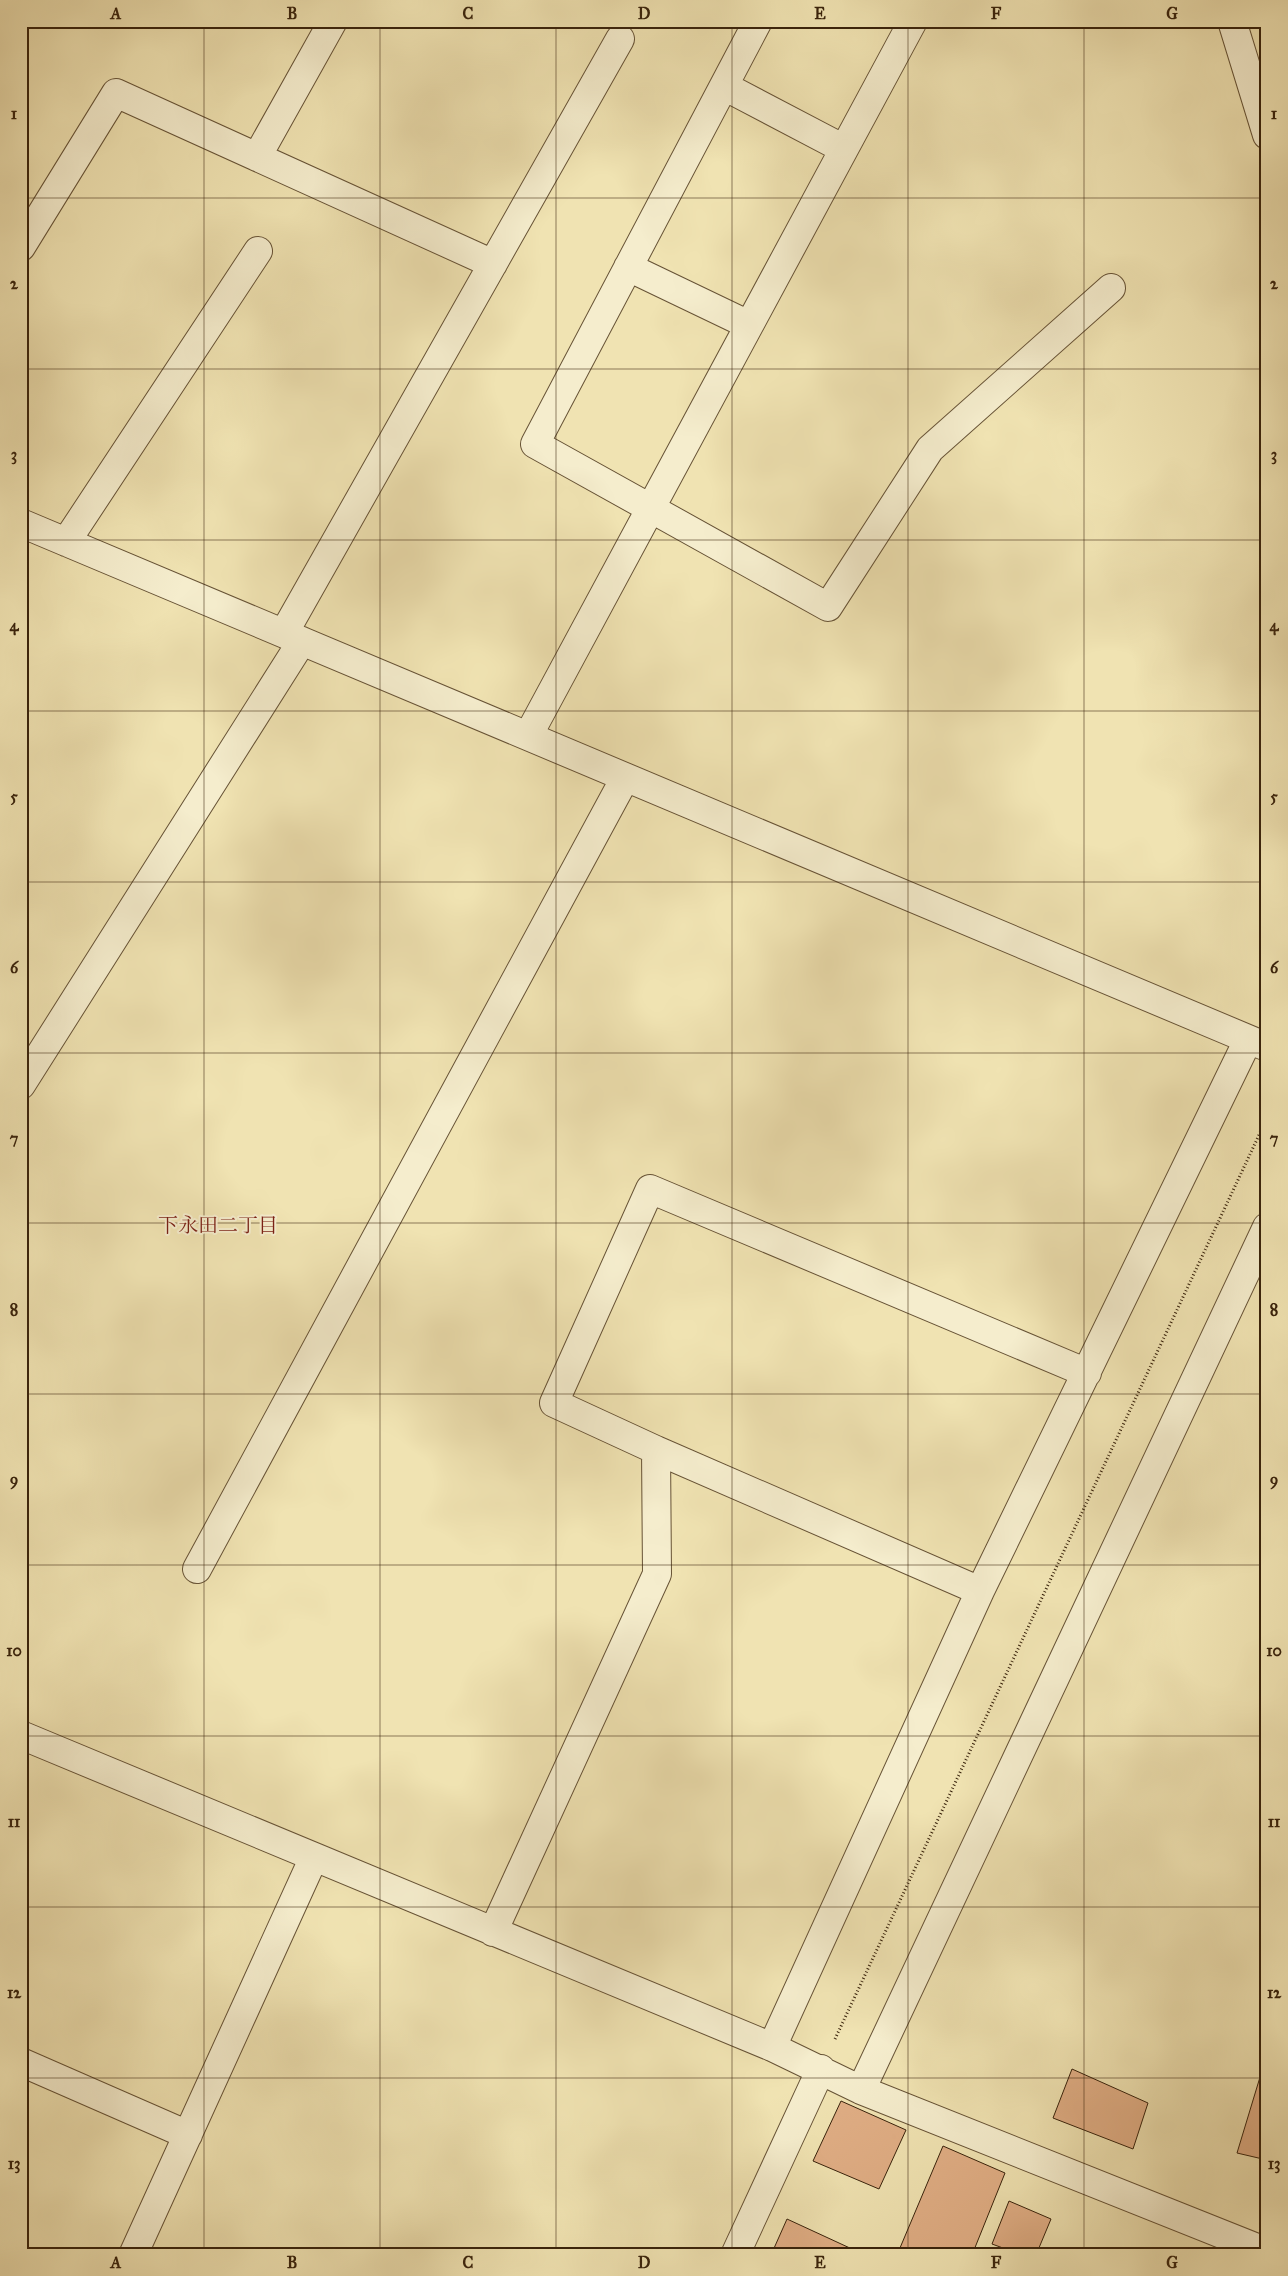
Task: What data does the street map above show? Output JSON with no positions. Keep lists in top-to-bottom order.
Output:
{
  "districts": ["下永田二丁目"],
  "grid": {
    "columns": [
      "A",
      "B",
      "C",
      "D",
      "E",
      "F",
      "G"
    ],
    "rows": [
      "1",
      "2",
      "3",
      "4",
      "5",
      "6",
      "7",
      "8",
      "9",
      "10",
      "11",
      "12",
      "13"
    ]
  }
}
